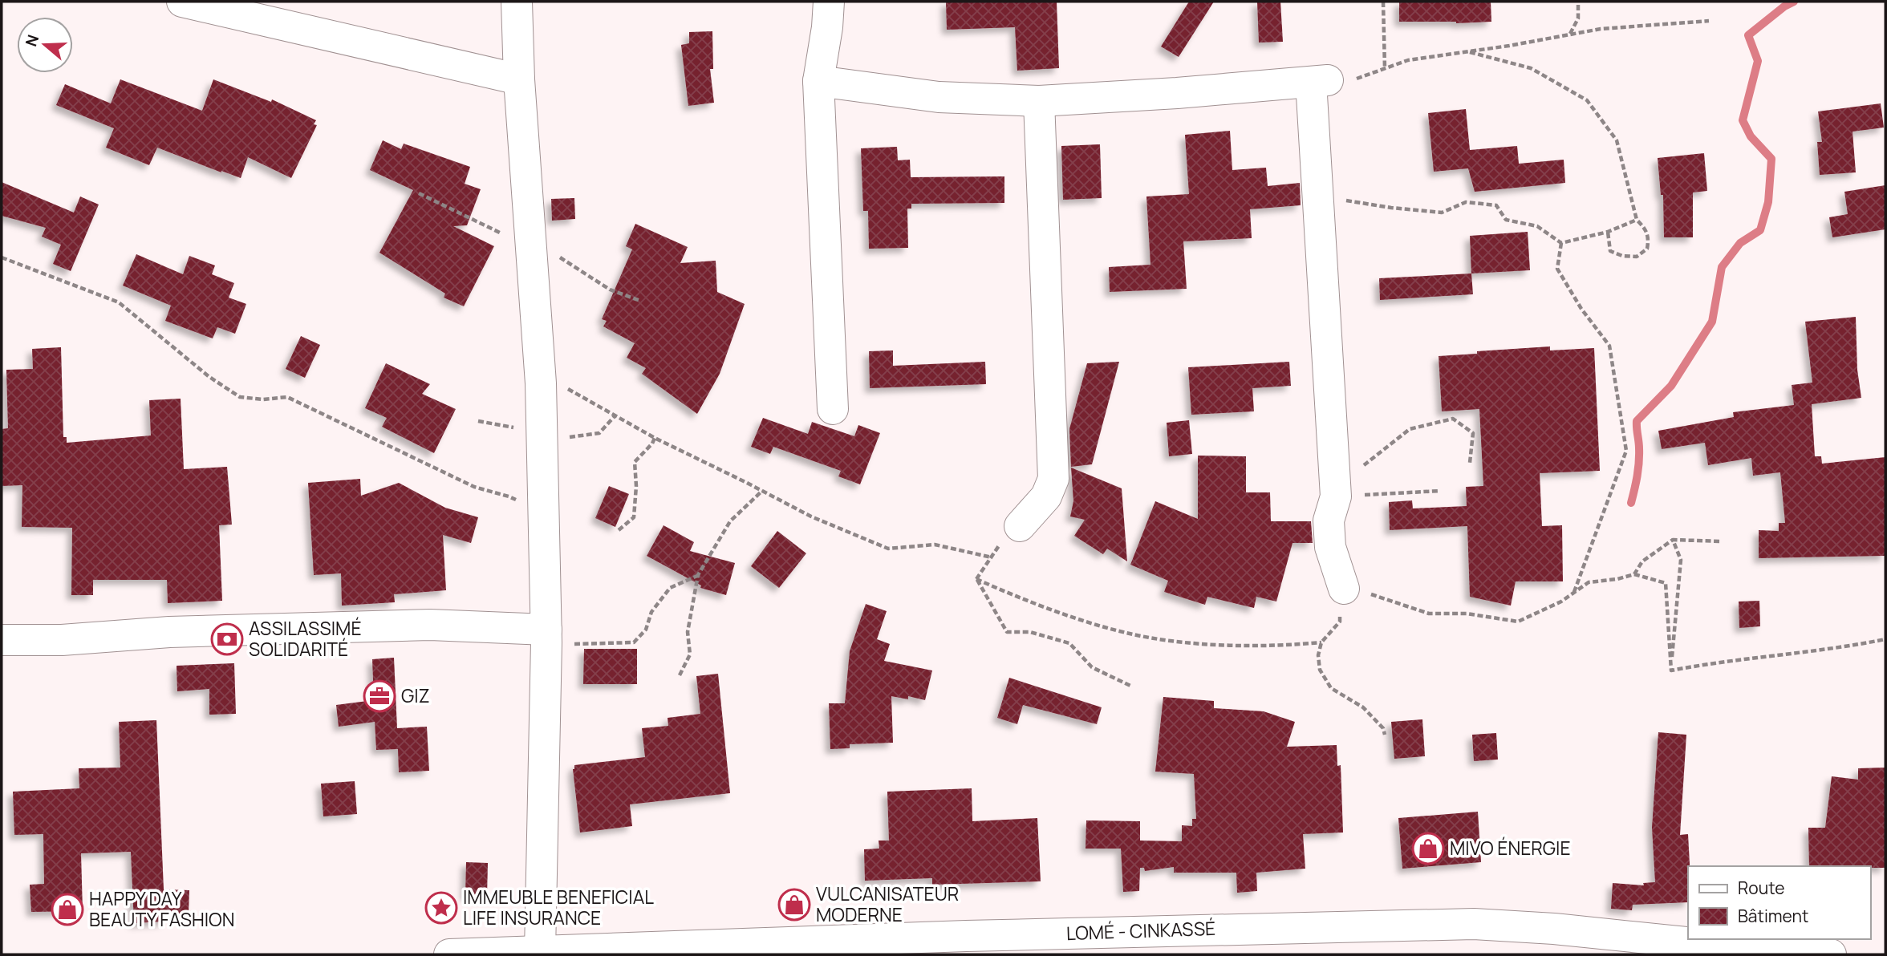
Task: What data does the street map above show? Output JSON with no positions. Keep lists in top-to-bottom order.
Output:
{
  "streets": {
    "main road": ["LOMÉ - CINKASSÉ"]
  },
  "places": {
    "bank": ["ASSILASSIMÉ SOLIDARITÉ"],
    "office": ["GIZ"],
    "shop": ["MIVO ÉNERGIE", "VULCANISATEUR MODERNE", "HAPPY DAY BEAUTY FASHION"],
    "place": ["IMMEUBLE BENEFICIAL LIFE INSURANCE"]
  },
  "legend": ["Route", "Bâtiment"],
  "north": "left"
}
